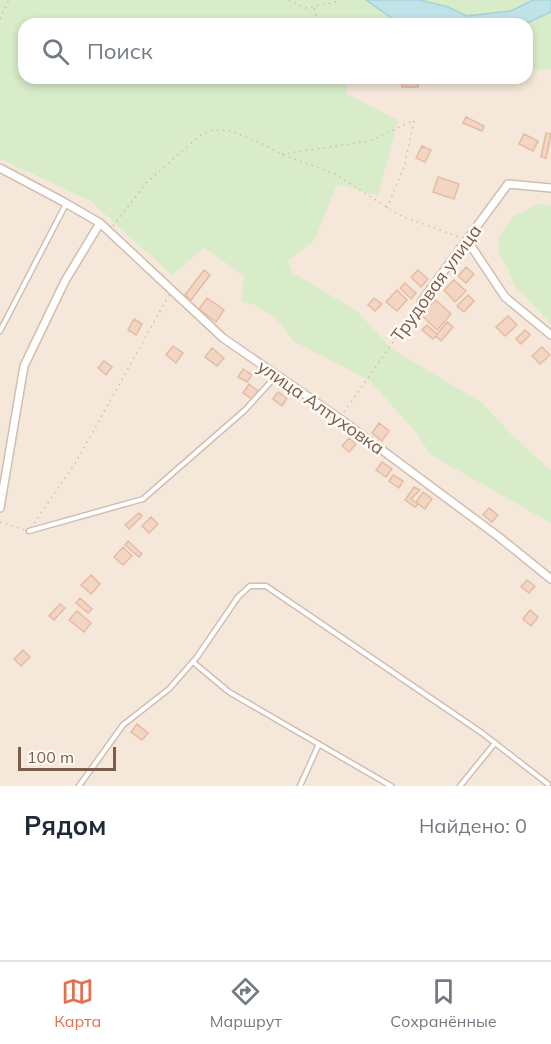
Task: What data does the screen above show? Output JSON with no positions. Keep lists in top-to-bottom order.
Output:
{
  "streets": {
    "street": ["Трудовая улица", "улица Алтуховка"]
  },
  "crossings": [
    ["Трудовая улица", "улица Алтуховка"]
  ],
  "scale_bar": "100 m",
  "page": {
    "search": "Поиск",
    "scale": "100 m",
    "heading": ["Рядом", "Найдено: 0"],
    "nav": ["Карта", "Маршрут", "Сохранённые"]
  }
}
